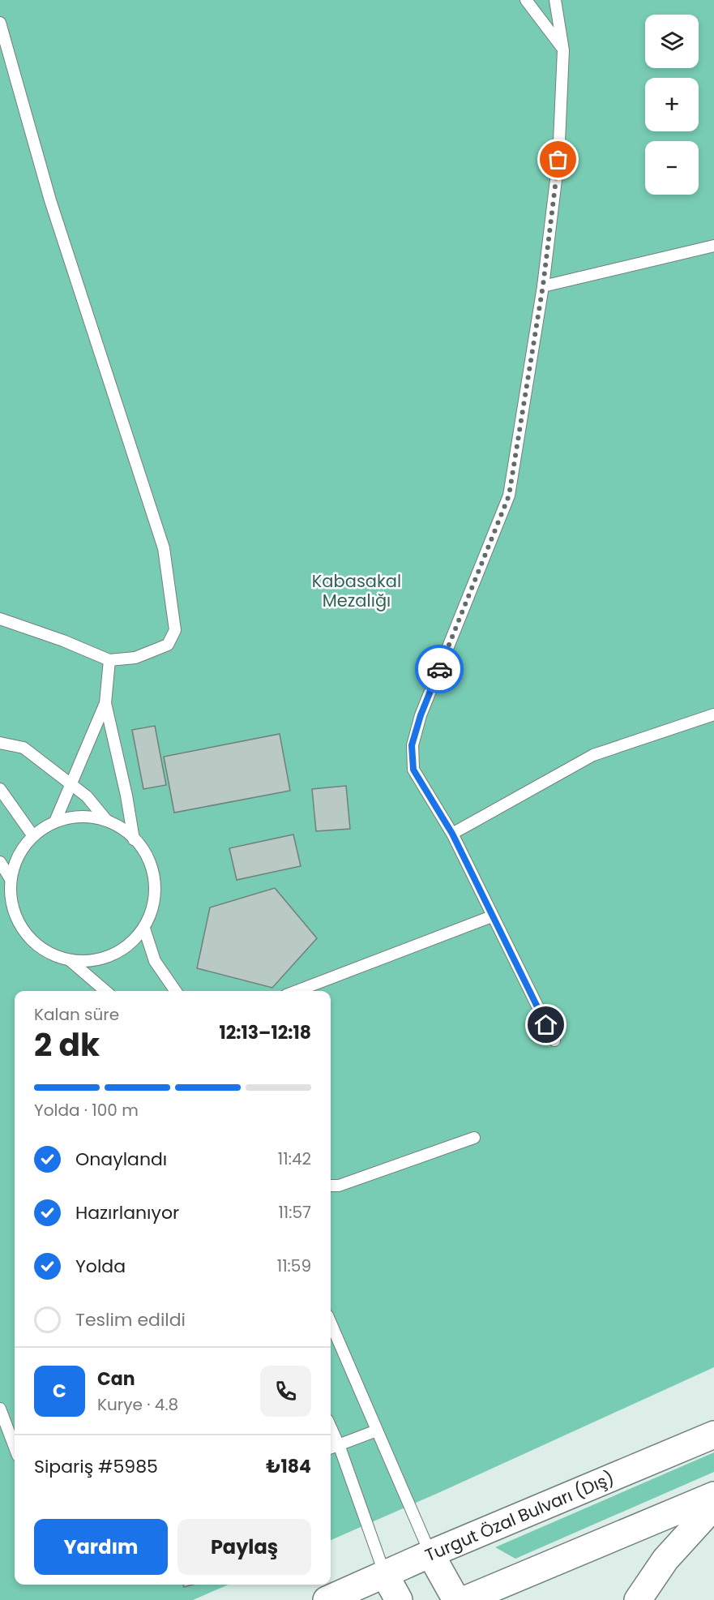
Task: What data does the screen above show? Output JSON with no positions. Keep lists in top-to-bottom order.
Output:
{
  "streets": {
    "main road": ["Turgut Özal Bulvarı (Dış)"]
  },
  "parks": ["Kabasakal Mezalığı"],
  "page": {
    "map_buttons": ["+", "−"],
    "heading": ["2 dk", "Kalan süre", "12:13–12:18"],
    "panel": [
      "Can",
      "Kurye · 4.8",
      "Sipariş #5985",
      "₺184"
    ],
    "bar": "Yolda · 100 m",
    "list": [
      ["Onaylandı", "11:42"],
      ["Hazırlanıyor", "11:57"],
      ["Yolda", "11:59"],
      "Teslim edildi"
    ],
    "round": "C",
    "buttons": ["Yardım", "Paylaş"]
  }
}
